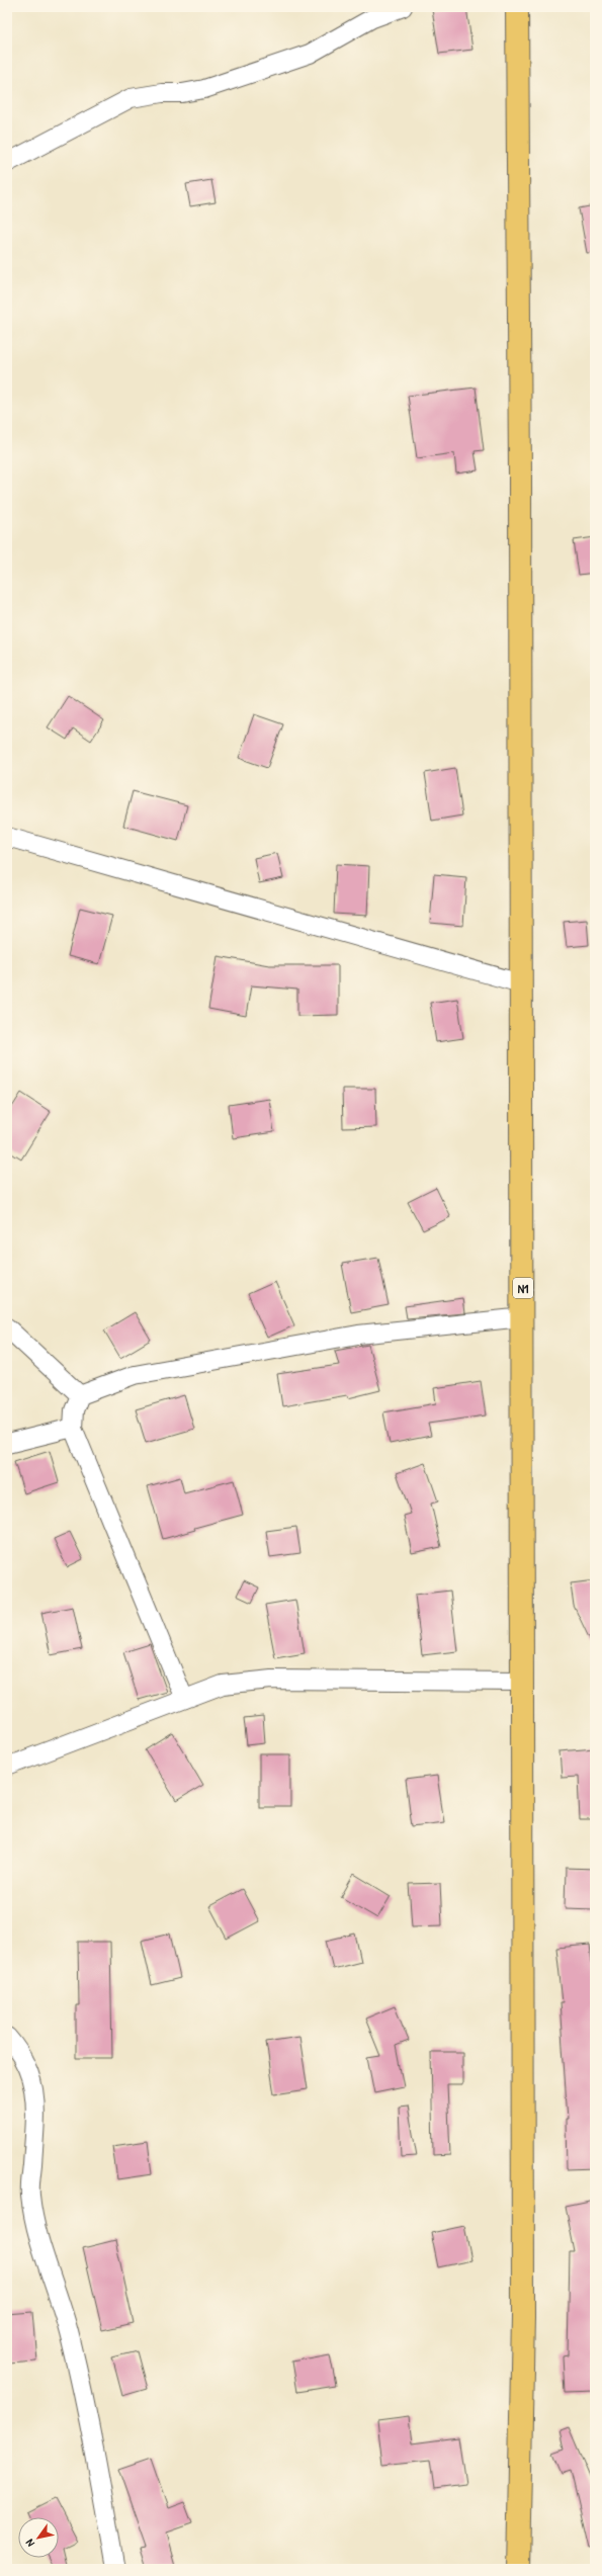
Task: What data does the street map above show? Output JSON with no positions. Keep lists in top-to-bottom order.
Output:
{
  "streets": {
    "main road": ["N1"]
  },
  "north": "bottom left"
}
